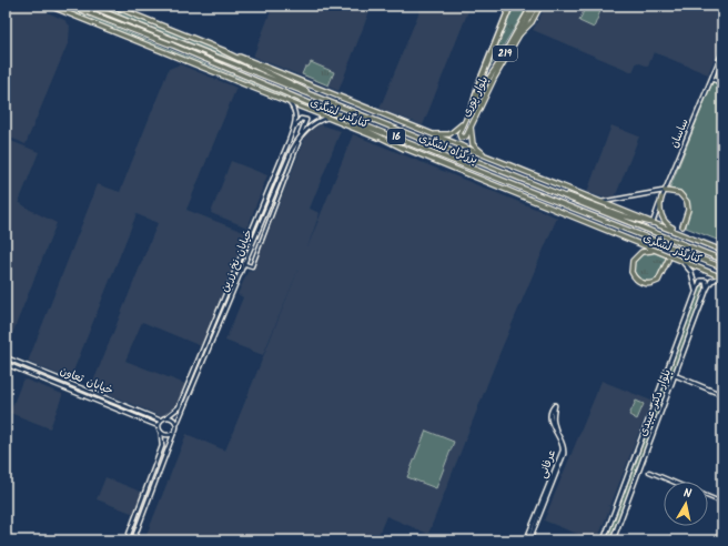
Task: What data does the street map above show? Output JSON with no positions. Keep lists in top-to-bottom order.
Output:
{
  "streets": {
    "main road": [
      "219",
      "بلوار پوری",
      "کنارگذر لشگری",
      "16",
      "بزرگراه لشگری",
      "بلوار دکتر عبیدی"
    ],
    "street": [
      "ساسان",
      "خیابان نخ زرین",
      "خیابان تعاون",
      "عرفانی"
    ]
  },
  "crossings": [
    ["کنارگذر لشگری", "ساسان"],
    ["کنارگذر لشگری", "خیابان نخ زرین"],
    ["کنارگذر لشگری", "بلوار دکتر عبیدی"],
    ["خیابان نخ زرین", "خیابان تعاون"]
  ],
  "north": "top"
}
